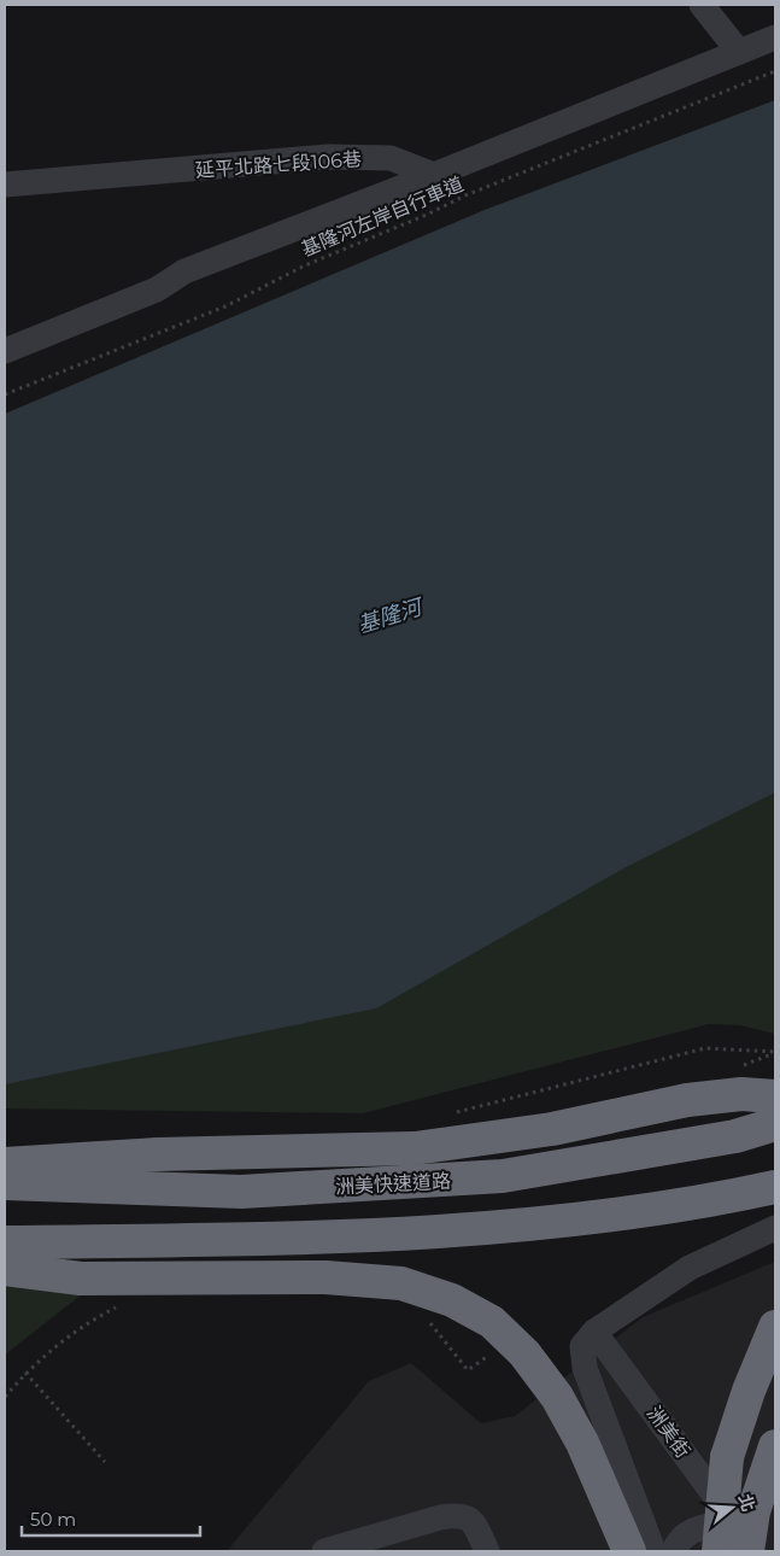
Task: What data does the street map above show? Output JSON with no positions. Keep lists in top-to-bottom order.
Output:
{
  "streets": {
    "highway": ["洲美快速道路"],
    "street": ["延平北路七段106巷", "洲美街"],
    "path": ["基隆河左岸自行車道"]
  },
  "water": ["基隆河"],
  "scale_bar": "50 m",
  "north": "right"
}
